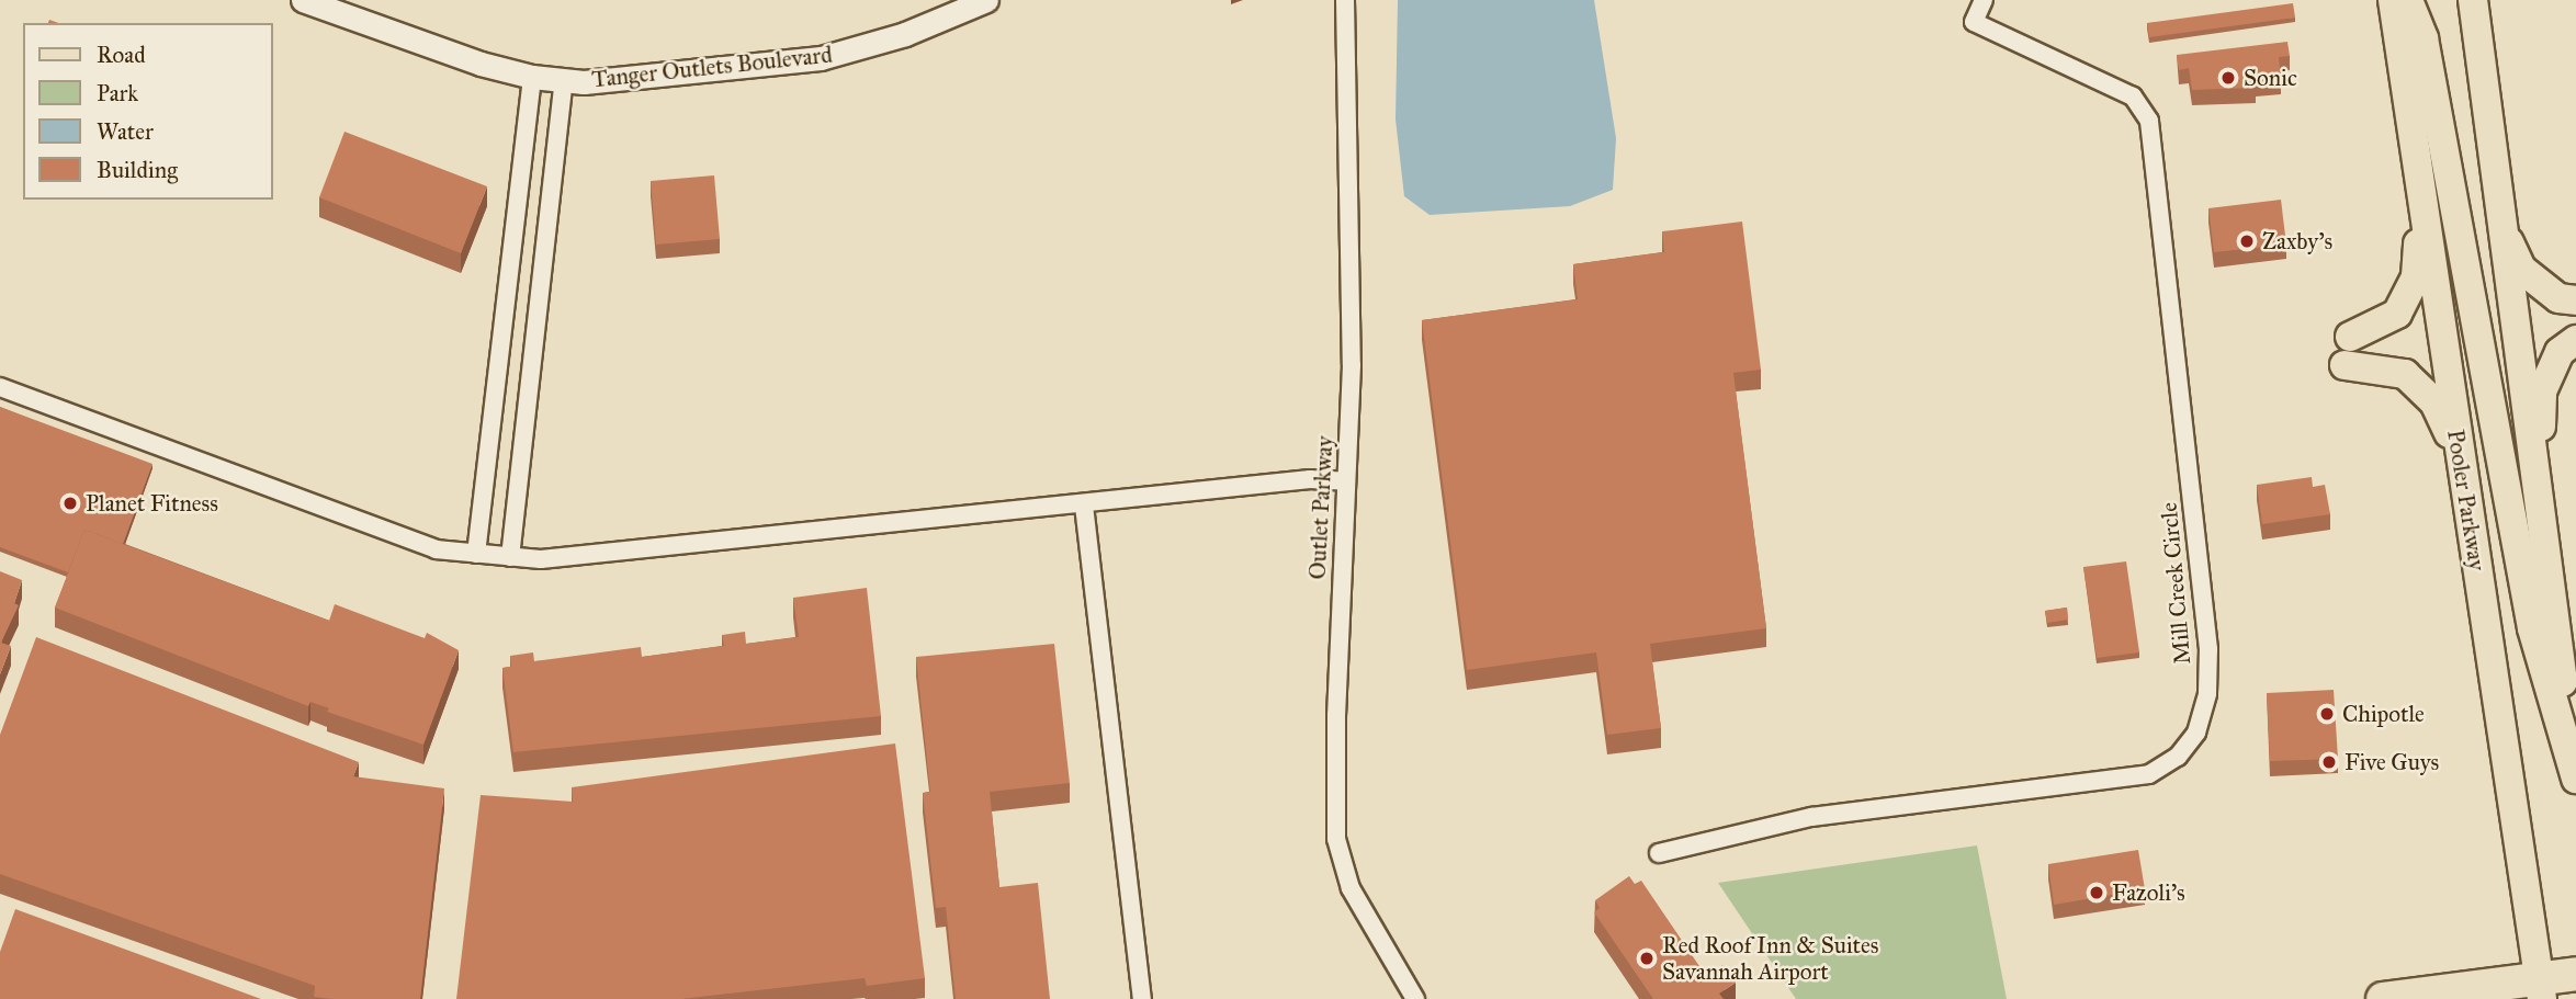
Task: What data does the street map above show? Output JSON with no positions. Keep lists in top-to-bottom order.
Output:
{
  "streets": {
    "main road": ["Pooler Parkway"],
    "street": ["Tanger Outlets Boulevard", "Outlet Parkway", "Mill Creek Circle"]
  },
  "places": [
    "Sonic",
    "Zaxby's",
    "Planet Fitness",
    "Chipotle",
    "Five Guys",
    "Fazoli's",
    "Red Roof Inn & Suites Savannah Airport"
  ],
  "legend": [
    "Road",
    "Park",
    "Water",
    "Building"
  ]
}
